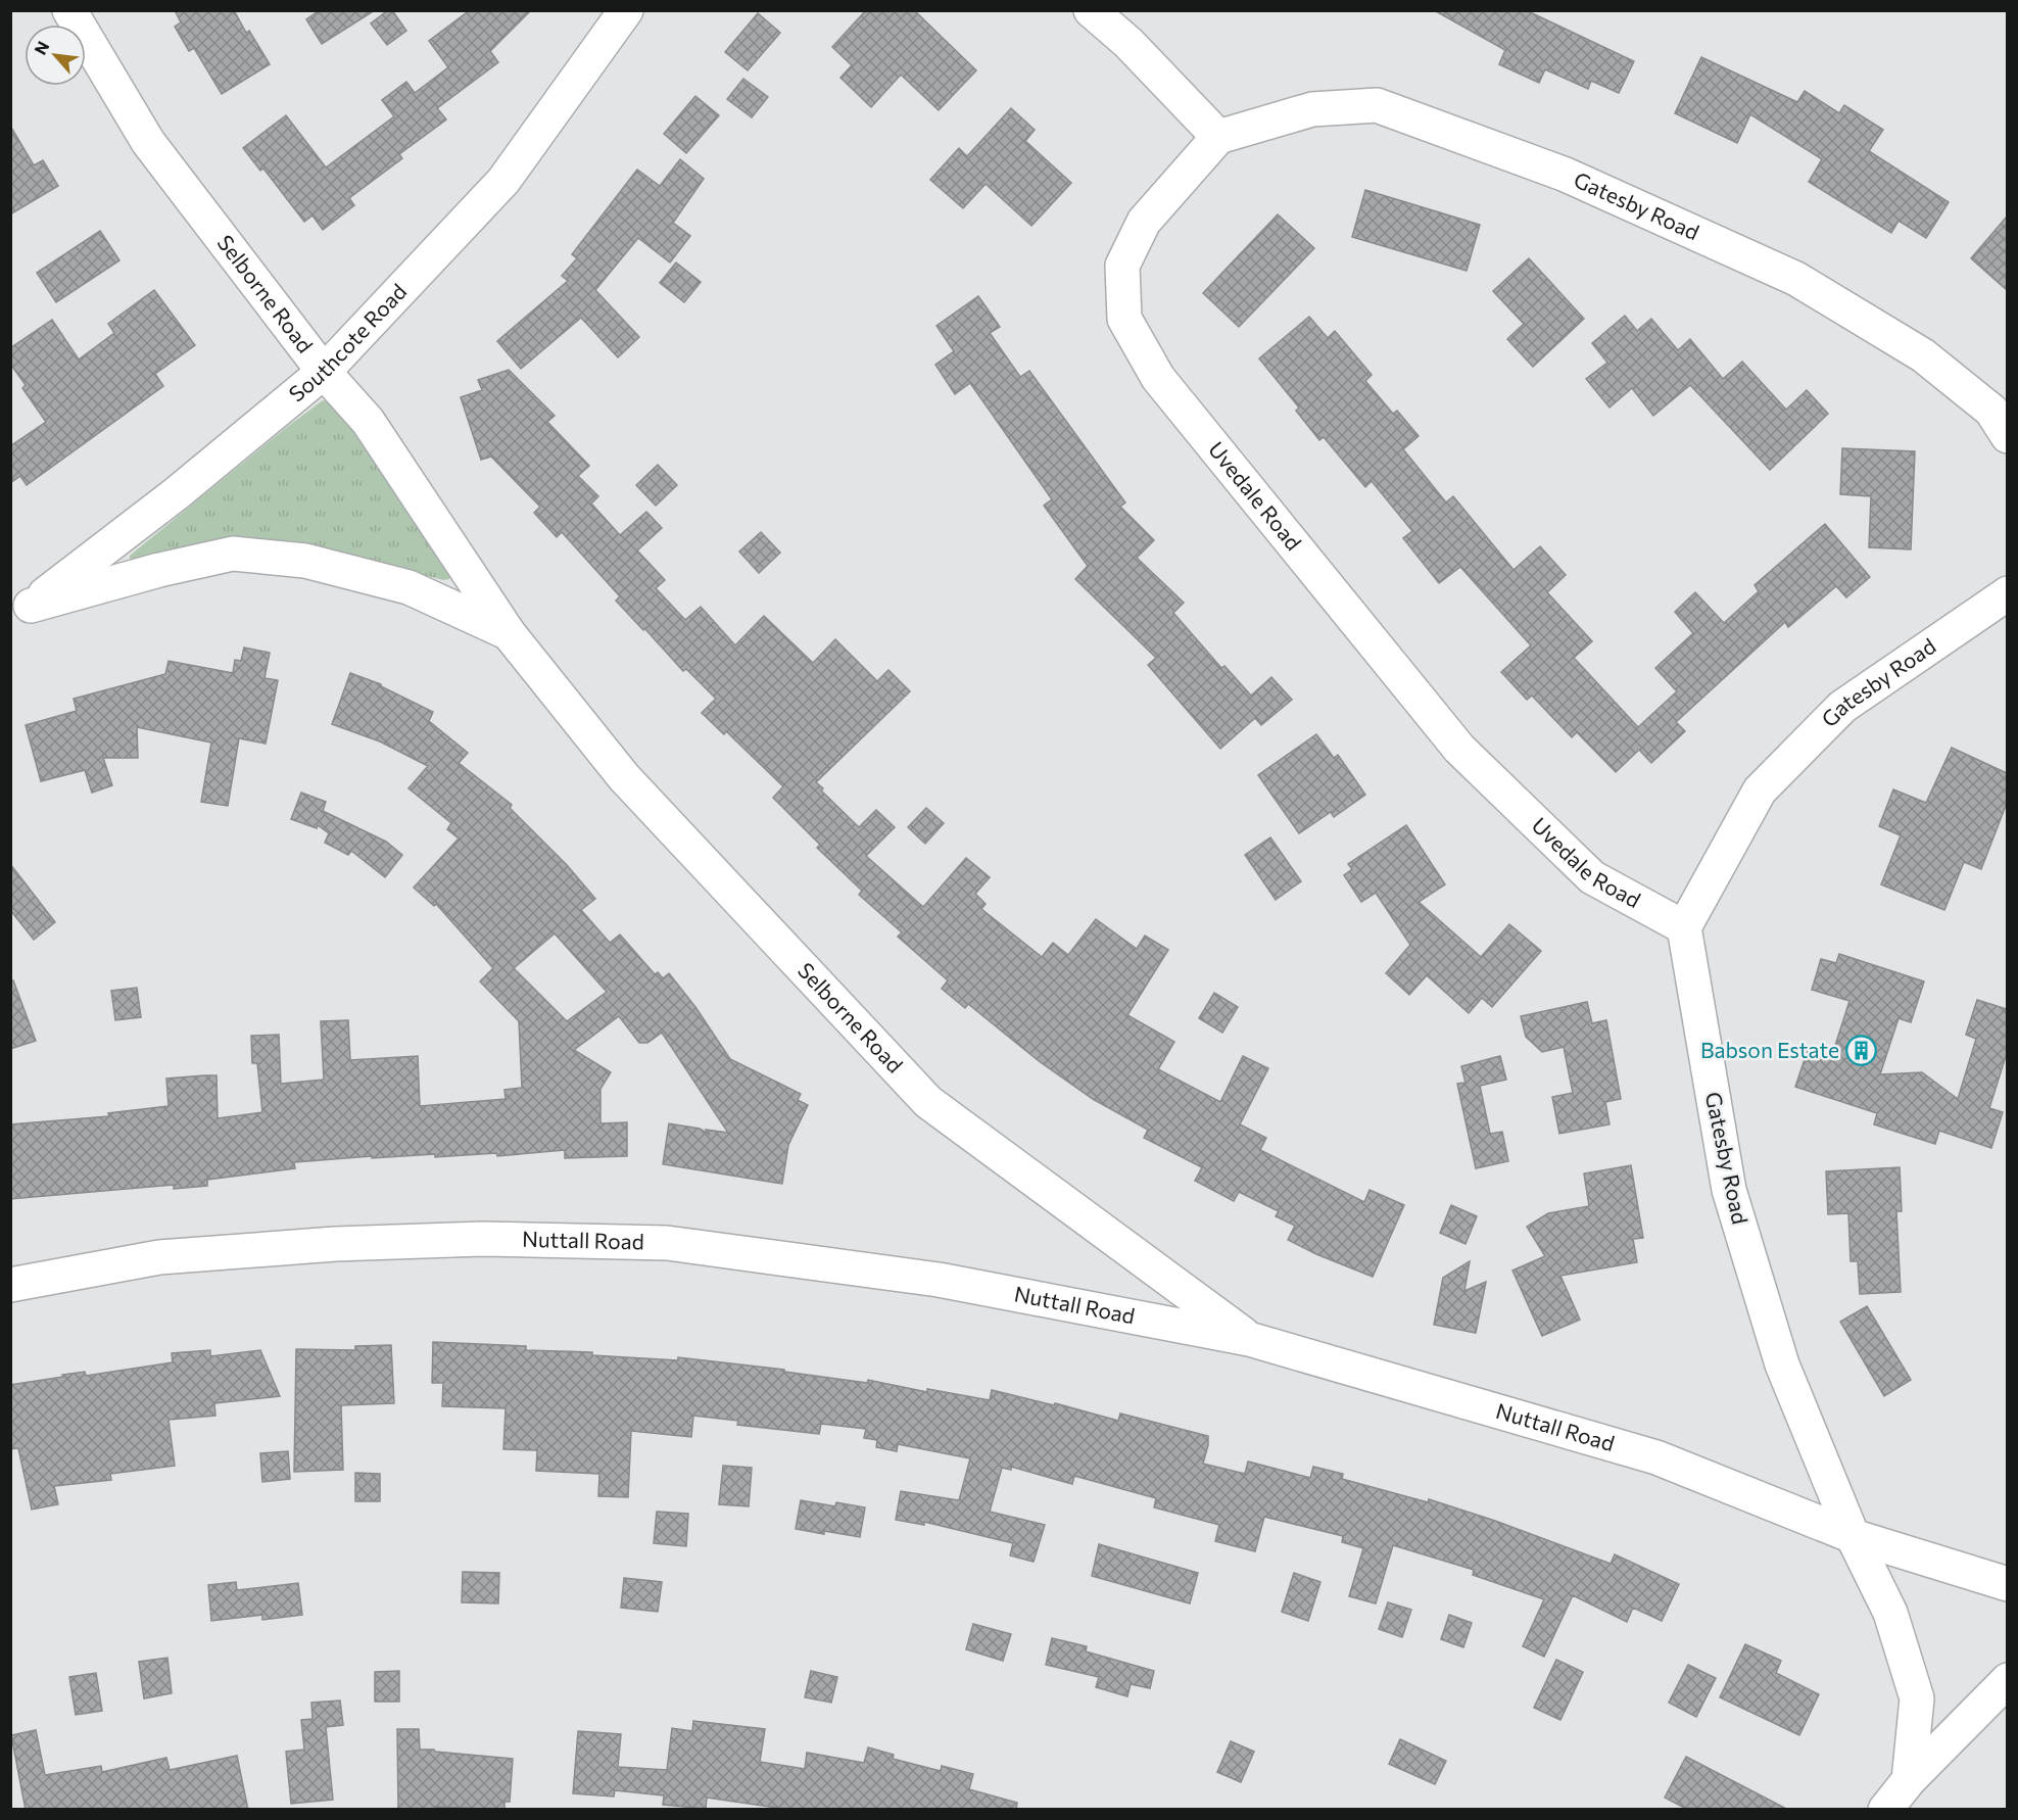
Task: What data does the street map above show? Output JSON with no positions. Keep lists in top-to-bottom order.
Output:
{
  "streets": {
    "street": [
      "Gatesby Road",
      "Selborne Road",
      "Southcote Road",
      "Uvedale Road",
      "Nuttall Road"
    ]
  },
  "crossings": [
    ["Gatesby Road", "Uvedale Road"],
    ["Gatesby Road", "Nuttall Road"],
    ["Selborne Road", "Southcote Road"],
    ["Selborne Road", "Nuttall Road"]
  ],
  "places": {
    "building": ["Babson Estate"]
  },
  "north": "top left"
}
